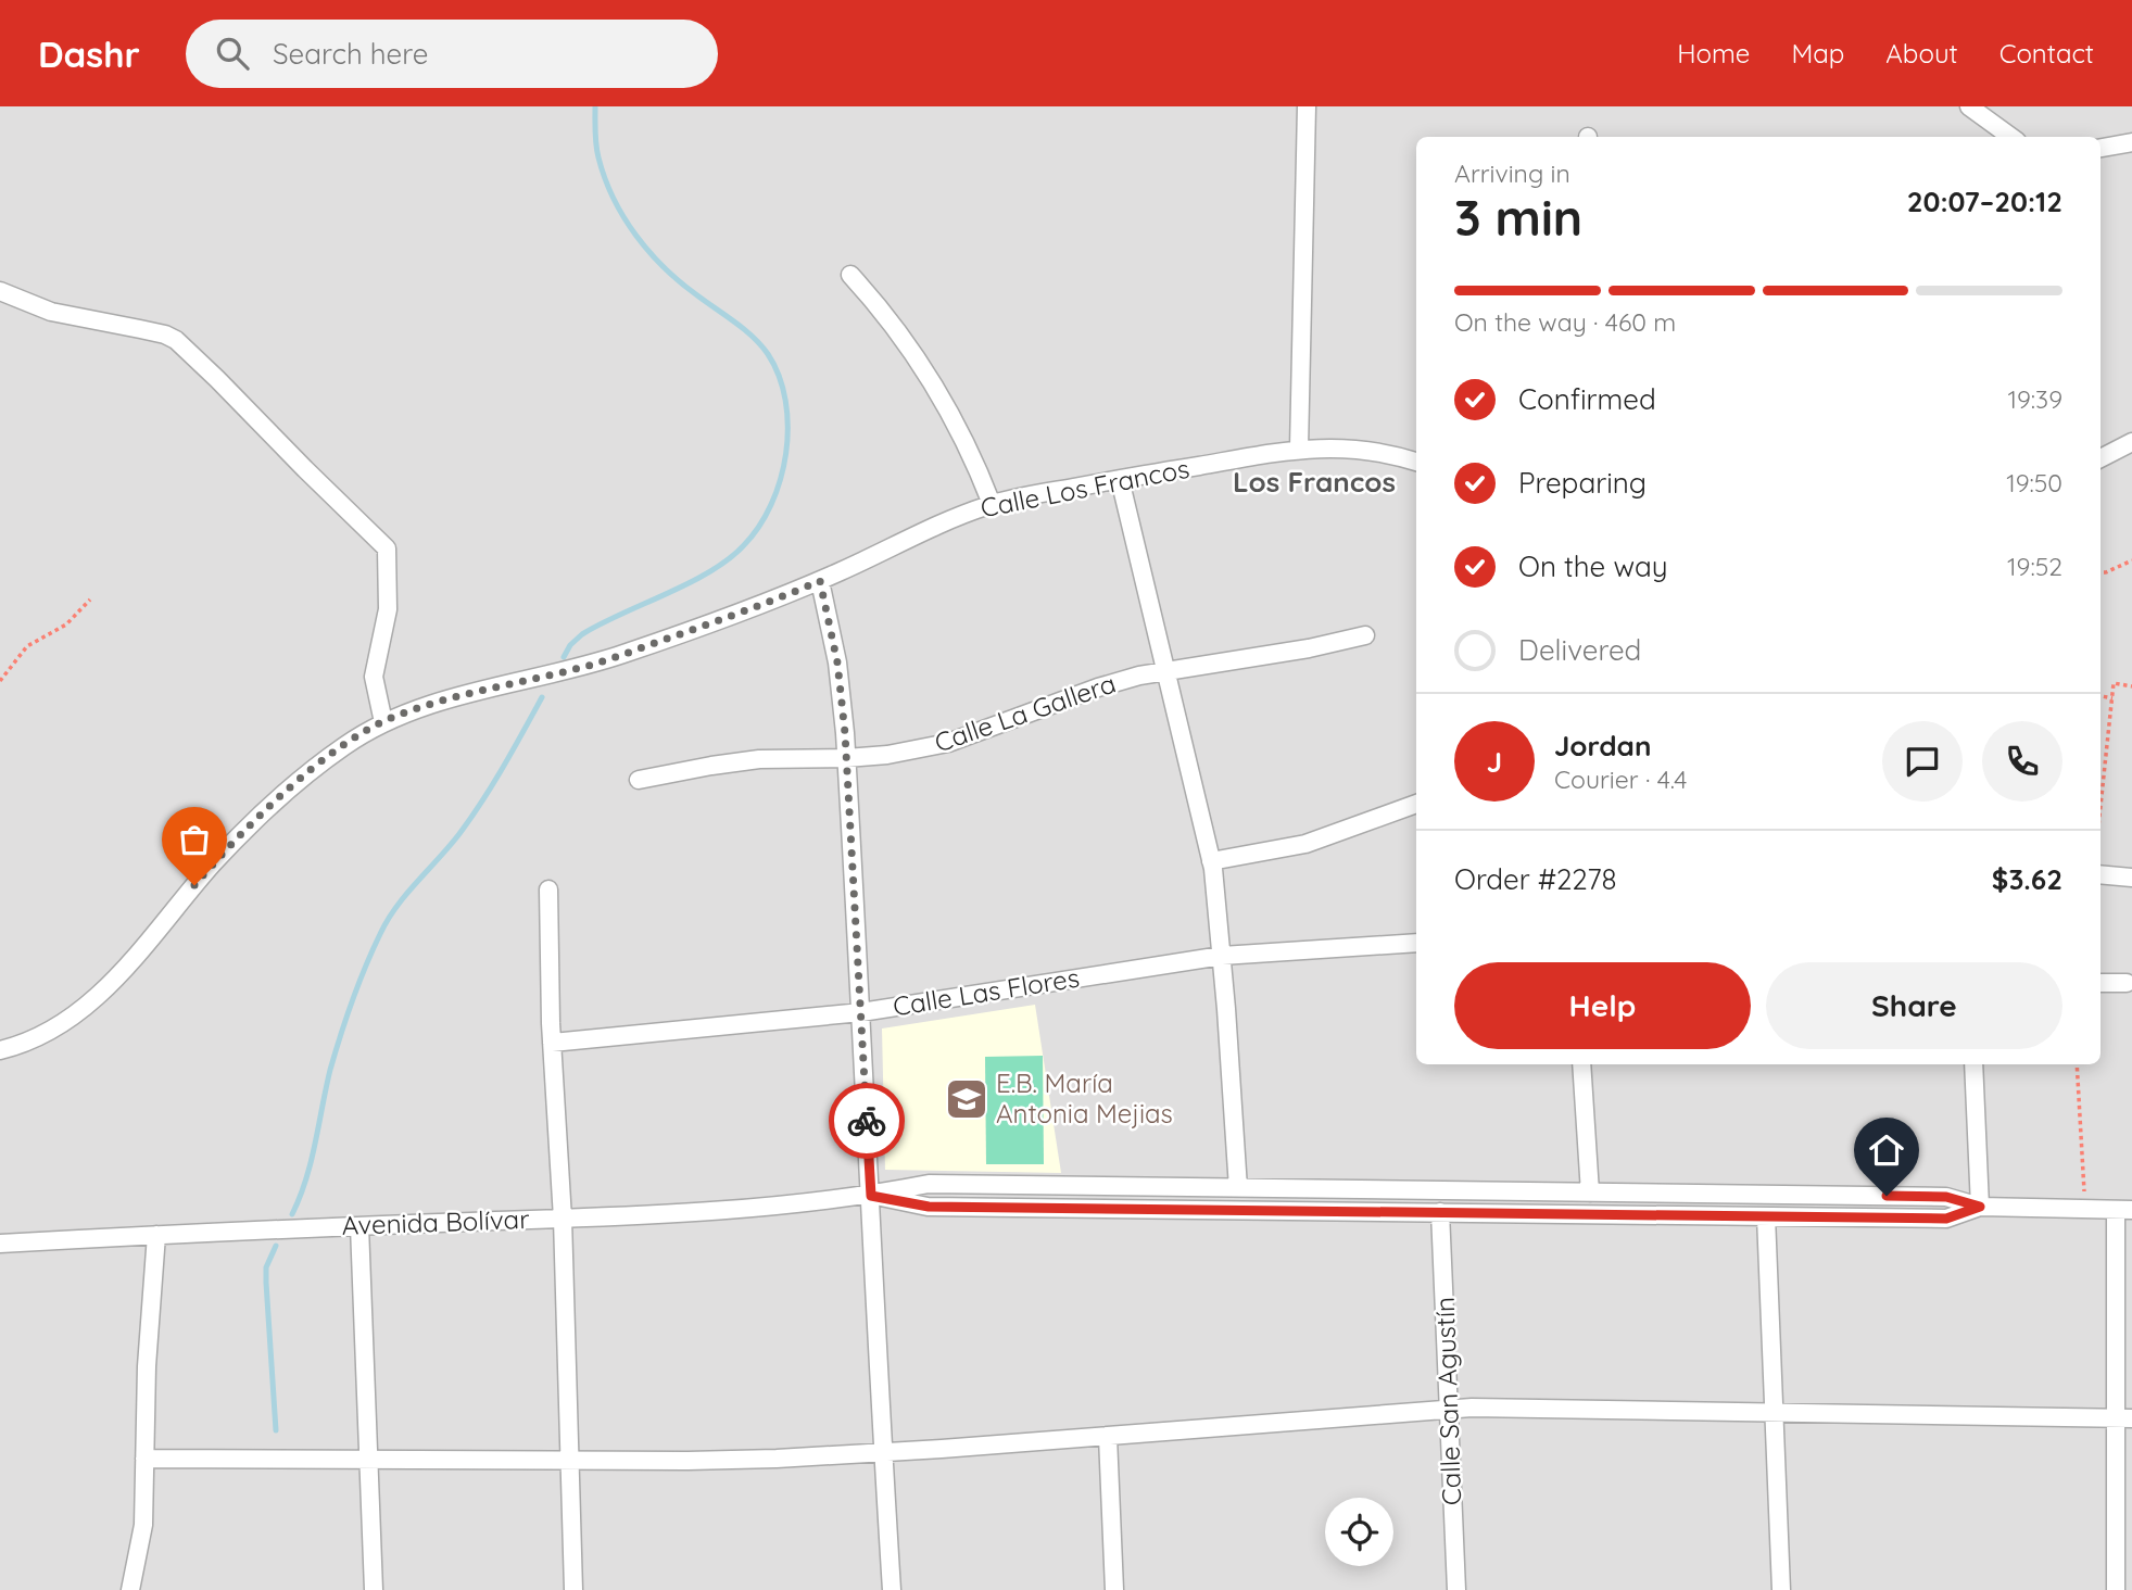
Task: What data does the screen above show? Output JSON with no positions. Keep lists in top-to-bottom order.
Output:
{
  "streets": {
    "street": [
      "Calle Los Francos",
      "Calle La Gallera",
      "Calle Las Flores",
      "Avenida Bolívar",
      "Calle San Agustín"
    ]
  },
  "crossings": [
    ["Avenida Bolívar", "Calle San Agustín"]
  ],
  "districts": ["Los Francos"],
  "places": {
    "school or university": ["E.B. María Antonia Mejias"]
  },
  "page": {
    "header": "Dashr",
    "search": "Search here",
    "nav": [
      "Home",
      "Map",
      "About",
      "Contact"
    ],
    "heading": ["3 min", "Arriving in", "20:07–20:12"],
    "panel": [
      "Jordan",
      "Courier · 4.4",
      "Order #2278",
      "$3.62"
    ],
    "bar": "On the way · 460 m",
    "list": [
      ["Confirmed", "19:39"],
      ["Preparing", "19:50"],
      ["On the way", "19:52"],
      "Delivered"
    ],
    "round": "J",
    "buttons": ["Help", "Share"]
  }
}
